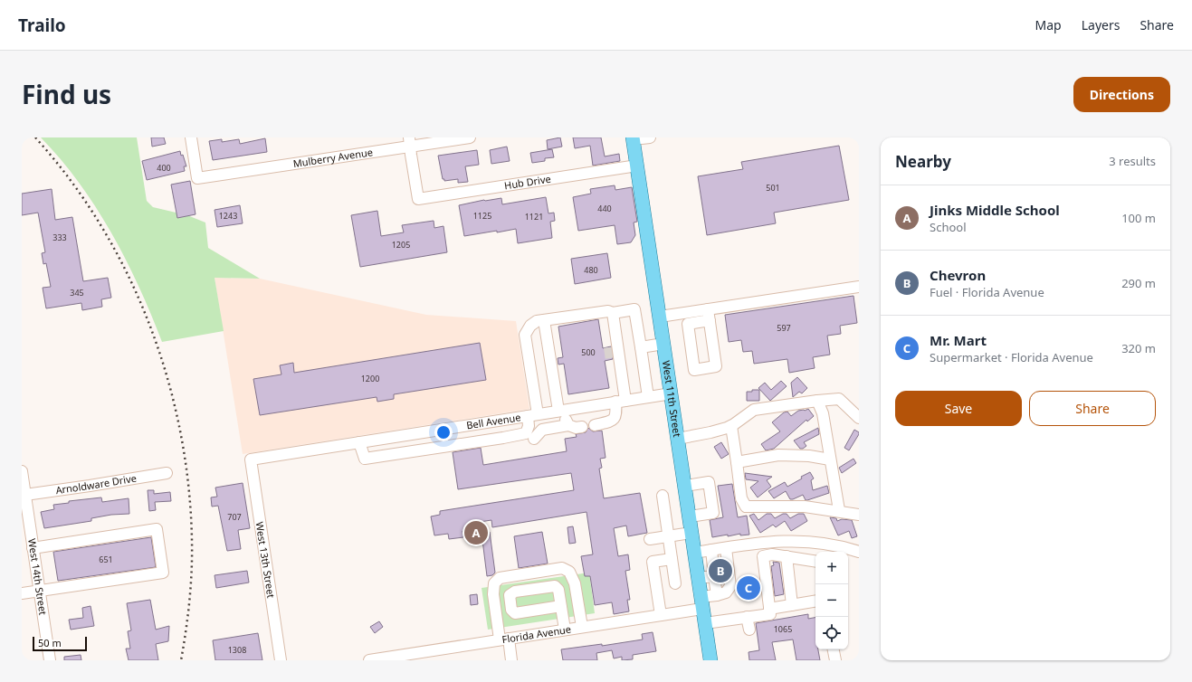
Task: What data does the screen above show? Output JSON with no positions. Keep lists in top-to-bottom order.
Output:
{
  "streets": {
    "main road": ["West 11th Street"],
    "street": [
      "Mulberry Avenue",
      "Hub Drive",
      "Bell Avenue",
      "Arnoldware Drive",
      "West 13th Street",
      "West 14th Street",
      "Florida Avenue"
    ]
  },
  "crossings": [
    ["Mulberry Avenue", "Hub Drive"],
    ["Hub Drive", "West 11th Street"],
    ["West 11th Street", "Bell Avenue"],
    ["West 11th Street", "Florida Avenue"],
    ["Bell Avenue", "West 13th Street"],
    ["Arnoldware Drive", "West 14th Street"]
  ],
  "house_numbers": [
    "400",
    "501",
    "440",
    "1243",
    "1125",
    "1121",
    "333",
    "1205",
    "480",
    "345",
    "597",
    "500",
    "1200",
    "707",
    "651",
    "1065",
    "1308"
  ],
  "scale_bar": "50 m",
  "page": {
    "header": "Trailo",
    "nav": ["Map", "Layers", "Share"],
    "title": "Find us",
    "buttons": [
      "Directions",
      ["Save", "Share"]
    ],
    "heading": ["Nearby", "3 results"],
    "list": [
      {
        "mark": "A",
        "name": "Jinks Middle School",
        "note": "School",
        "value": "100 m"
      },
      {
        "mark": "B",
        "name": "Chevron",
        "note": "Fuel · Florida Avenue",
        "value": "290 m"
      },
      {
        "mark": "C",
        "name": "Mr. Mart",
        "note": "Supermarket · Florida Avenue",
        "value": "320 m"
      }
    ],
    "pins": ["A", "B", "C"],
    "map_buttons": ["+", "−"],
    "scale": "50 m"
  }
}
